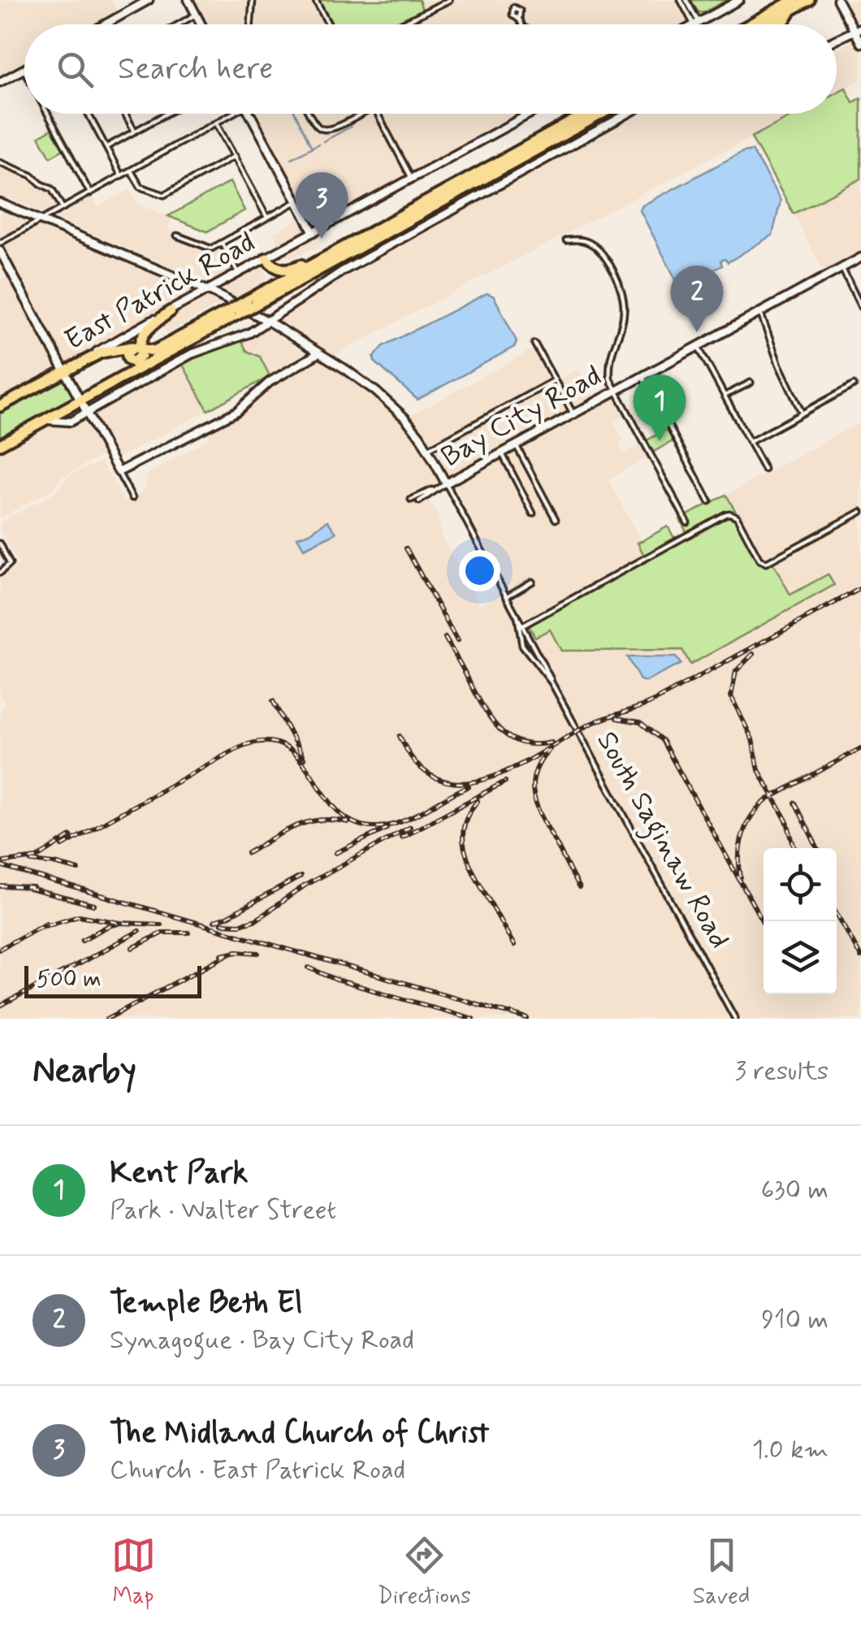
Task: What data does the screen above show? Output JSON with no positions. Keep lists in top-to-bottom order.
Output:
{
  "streets": {
    "highway": ["East Patrick Road"],
    "street": ["Bay City Road", "South Saginaw Road"]
  },
  "crossings": [
    ["East Patrick Road", "South Saginaw Road"],
    ["Bay City Road", "South Saginaw Road"]
  ],
  "scale_bar": "500 m",
  "page": {
    "search": "Search here",
    "pins": ["3", "2", "1"],
    "scale": "500 m",
    "heading": ["Nearby", "3 results"],
    "list": [
      {
        "mark": "1",
        "name": "Kent Park",
        "note": "Park · Walter Street",
        "value": "630 m"
      },
      {
        "mark": "2",
        "name": "Temple Beth El",
        "note": "Synagogue · Bay City Road",
        "value": "910 m"
      },
      {
        "mark": "3",
        "name": "The Midland Church of Christ",
        "note": "Church · East Patrick Road",
        "value": "1.0 km"
      }
    ],
    "nav": ["Map", "Directions", "Saved"]
  }
}
